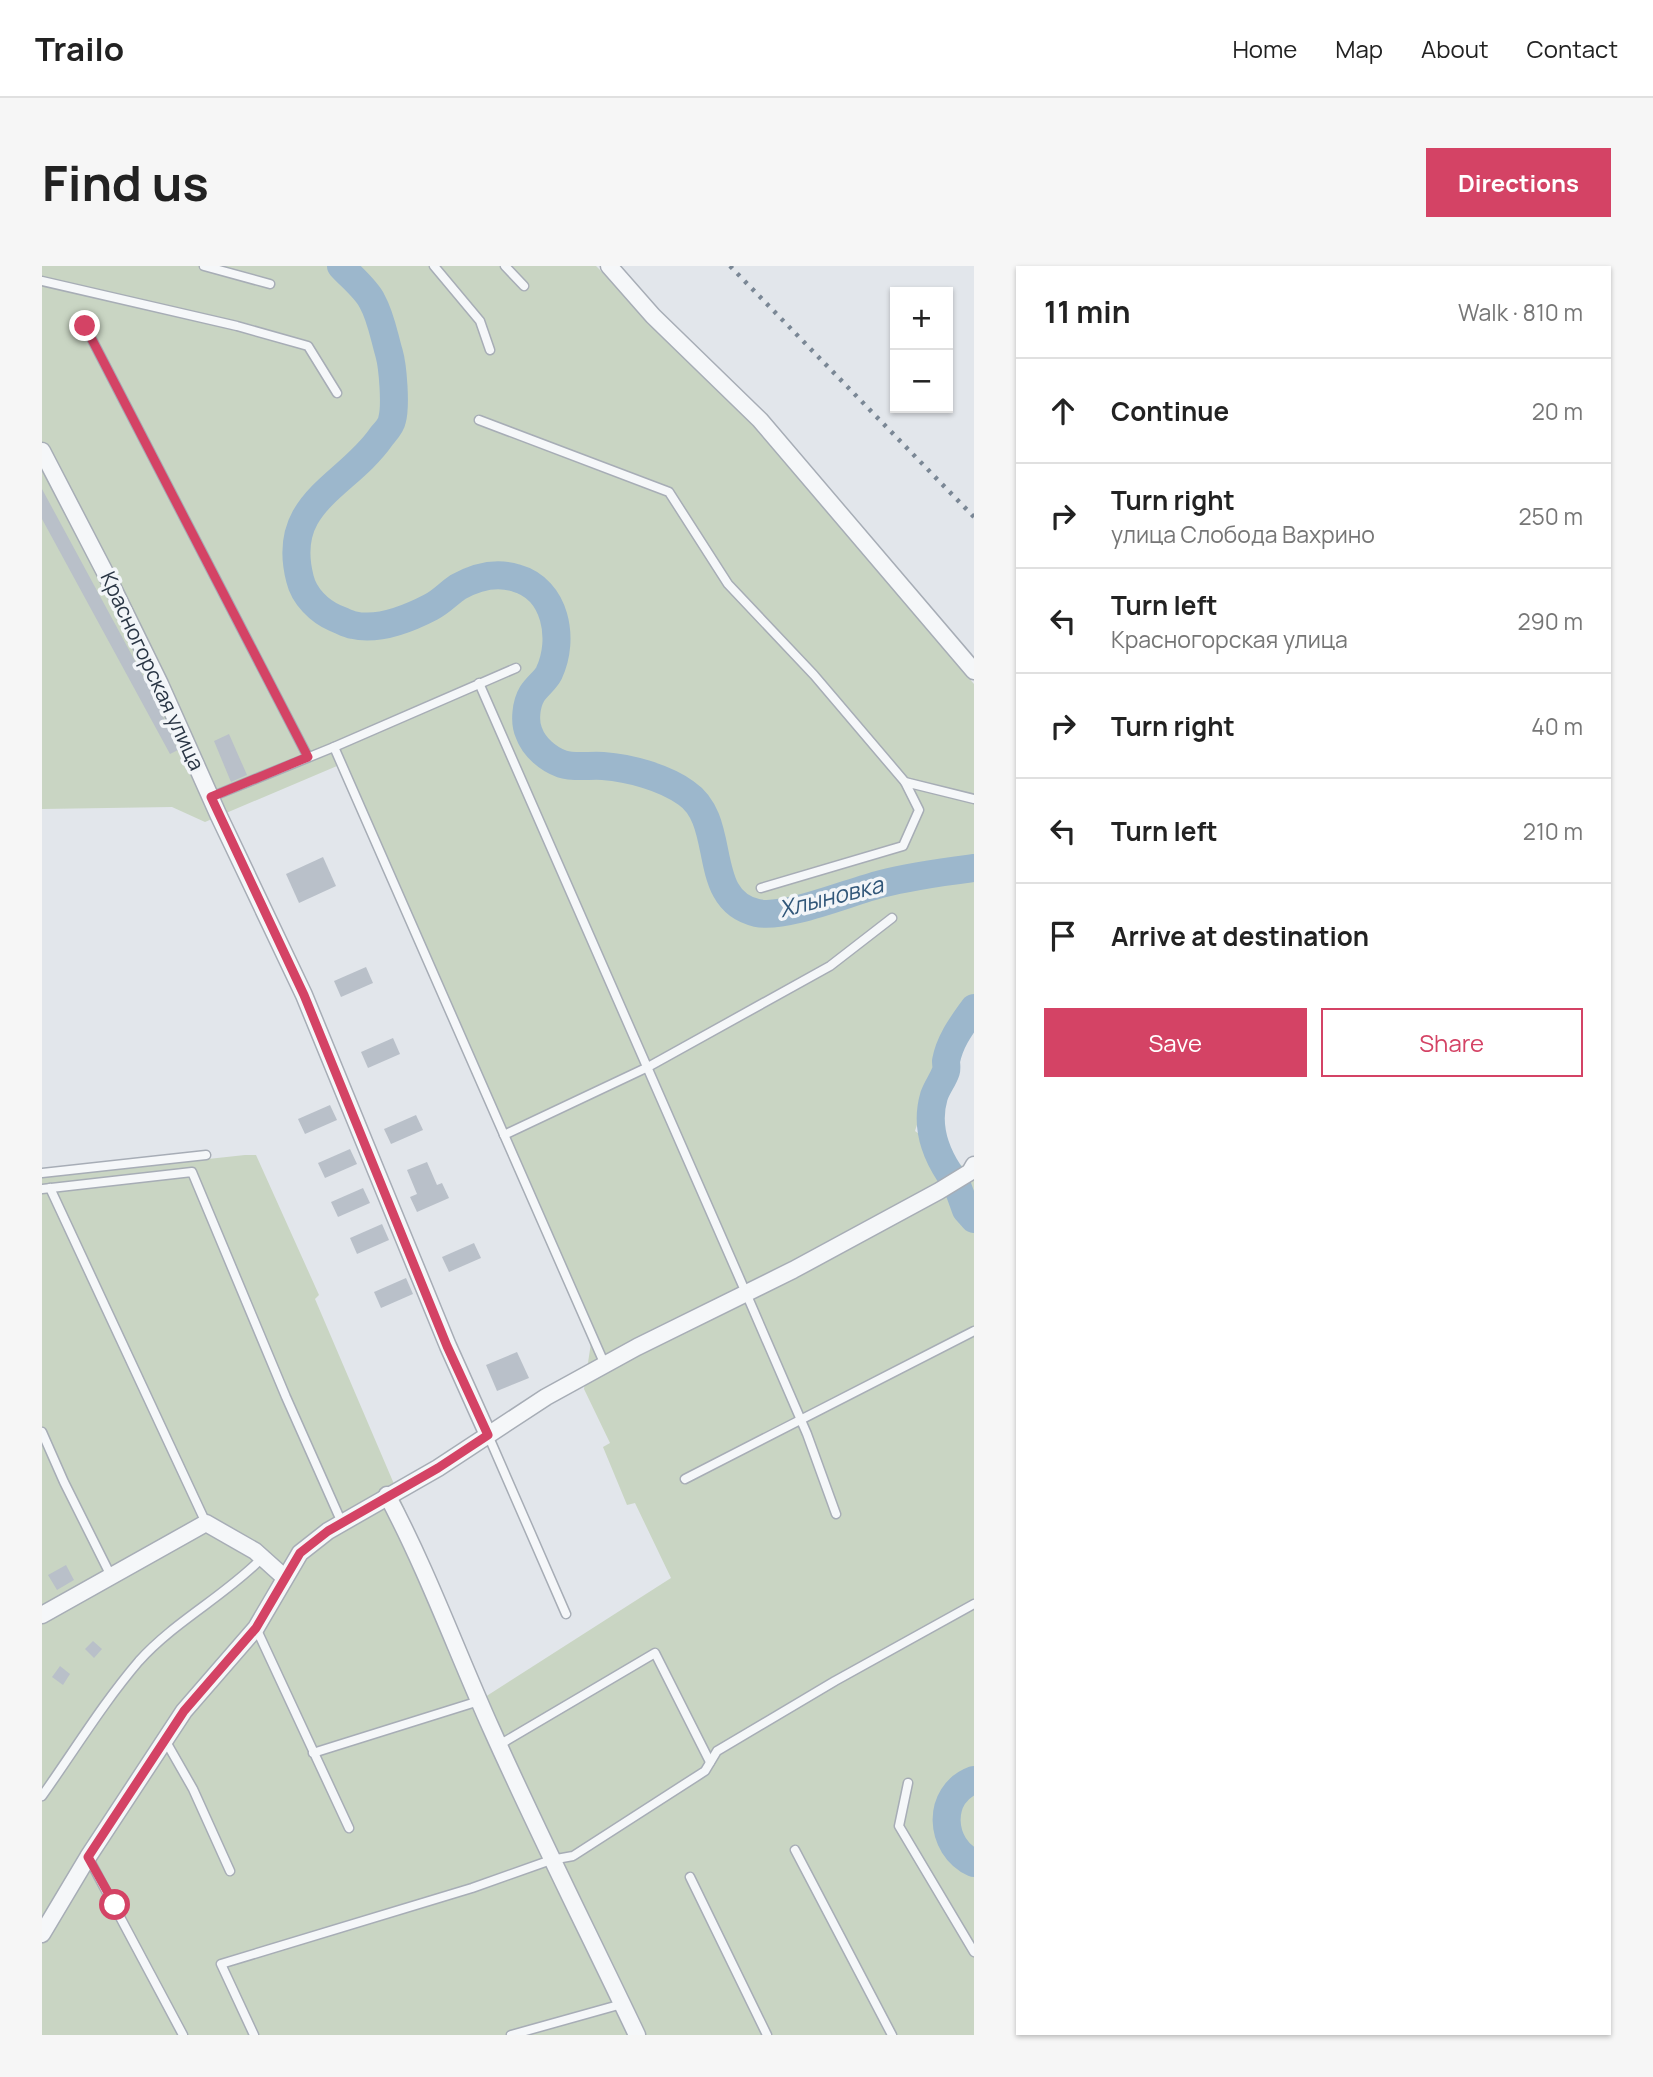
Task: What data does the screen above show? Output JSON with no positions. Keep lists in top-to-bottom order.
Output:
{
  "streets": {
    "street": ["Красногорская улица"]
  },
  "water": ["Хлыновка"],
  "page": {
    "header": "Trailo",
    "nav": [
      "Home",
      "Map",
      "About",
      "Contact"
    ],
    "buttons": [
      "Directions",
      ["Save", "Share"]
    ],
    "title": "Find us",
    "heading": ["11 min", "Walk · 810 m"],
    "map_buttons": ["+", "−"],
    "list": [
      ["Continue", "20 m"],
      ["Turn right", "улица Слобода Вахрино", "250 m"],
      ["Turn left", "Красногорская улица", "290 m"],
      ["Turn right", "40 m"],
      ["Turn left", "210 m"],
      "Arrive at destination"
    ]
  }
}
